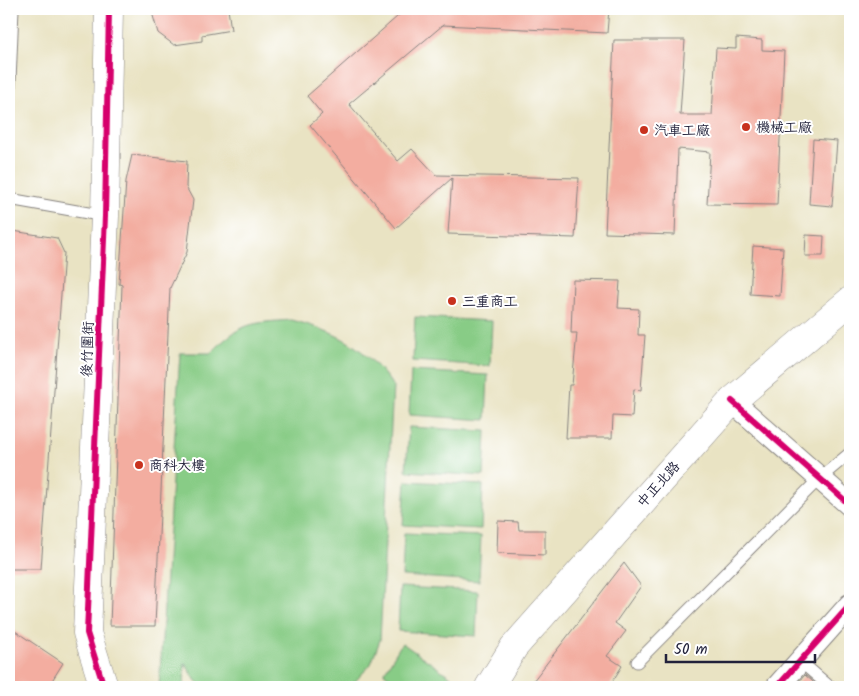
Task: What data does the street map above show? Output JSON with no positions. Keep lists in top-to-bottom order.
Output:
{
  "streets": {
    "street": ["後竹圍街", "中正北路"]
  },
  "places": [
    "機械工廠",
    "汽車工廠",
    "三重商工",
    "商科大樓"
  ],
  "scale_bar": "50 m"
}
